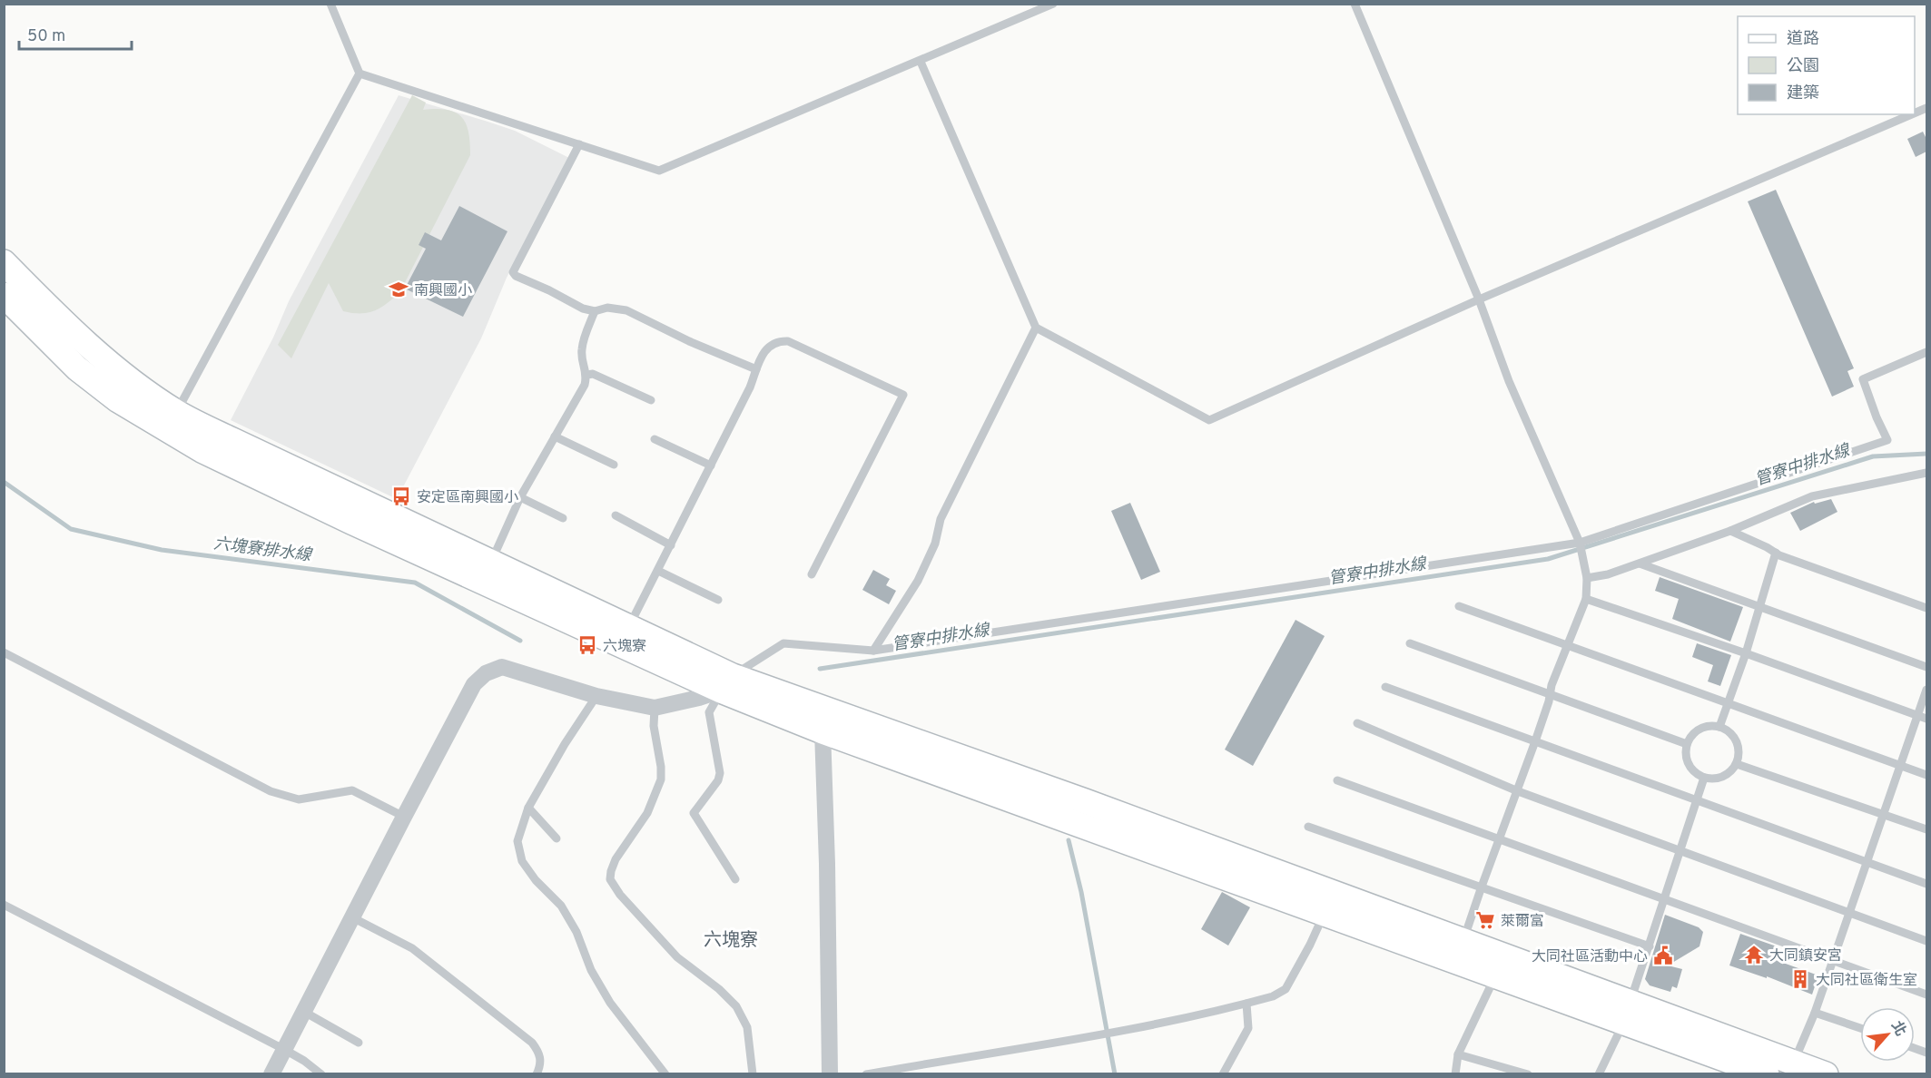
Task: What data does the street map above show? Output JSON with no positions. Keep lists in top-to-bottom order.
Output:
{
  "districts": ["六塊寮"],
  "water": ["管寮中排水線", "六塊寮排水線"],
  "places": {
    "school or university": ["南興國小"],
    "bus stop": ["安定區南興國小", "六塊寮"],
    "supermarket": ["萊爾富"],
    "temple": ["大同鎮安宮"],
    "public building": ["大同社區活動中心"],
    "building": ["大同社區衛生室"]
  },
  "legend": ["道路", "公園", "建築"],
  "scale_bar": "50 m",
  "north": "top right"
}
